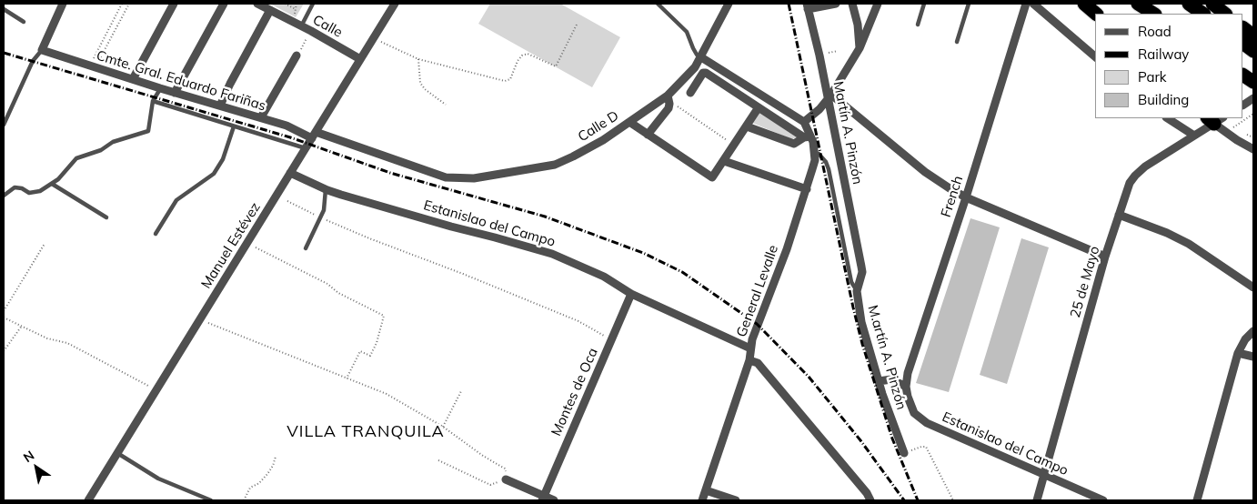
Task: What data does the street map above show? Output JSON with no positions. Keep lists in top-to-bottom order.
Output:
{
  "streets": {
    "street": [
      "Calle",
      "Cmte. Gral. Eduardo Fariñas",
      "Calle D",
      "Martín A. Pinzón",
      "French",
      "Estanislao del Campo",
      "Manuel Estévez",
      "25 de Mayo",
      "General Levalle",
      "M.artín A. Pinzón",
      "Montes de Oca"
    ]
  },
  "crossings": [
    ["Calle", "Manuel Estévez"],
    ["Cmte. Gral. Eduardo Fariñas", "Calle D"],
    ["Cmte. Gral. Eduardo Fariñas", "Manuel Estévez"],
    ["Martín A. Pinzón", "M.artín A. Pinzón"],
    ["French", "Estanislao del Campo"],
    ["Estanislao del Campo", "Manuel Estévez"],
    ["Estanislao del Campo", "25 de Mayo"],
    ["Estanislao del Campo", "General Levalle"],
    ["Estanislao del Campo", "Montes de Oca"]
  ],
  "districts": ["VILLA TRANQUILA"],
  "legend": [
    "Road",
    "Railway",
    "Park",
    "Building"
  ],
  "north": "top left"
}
